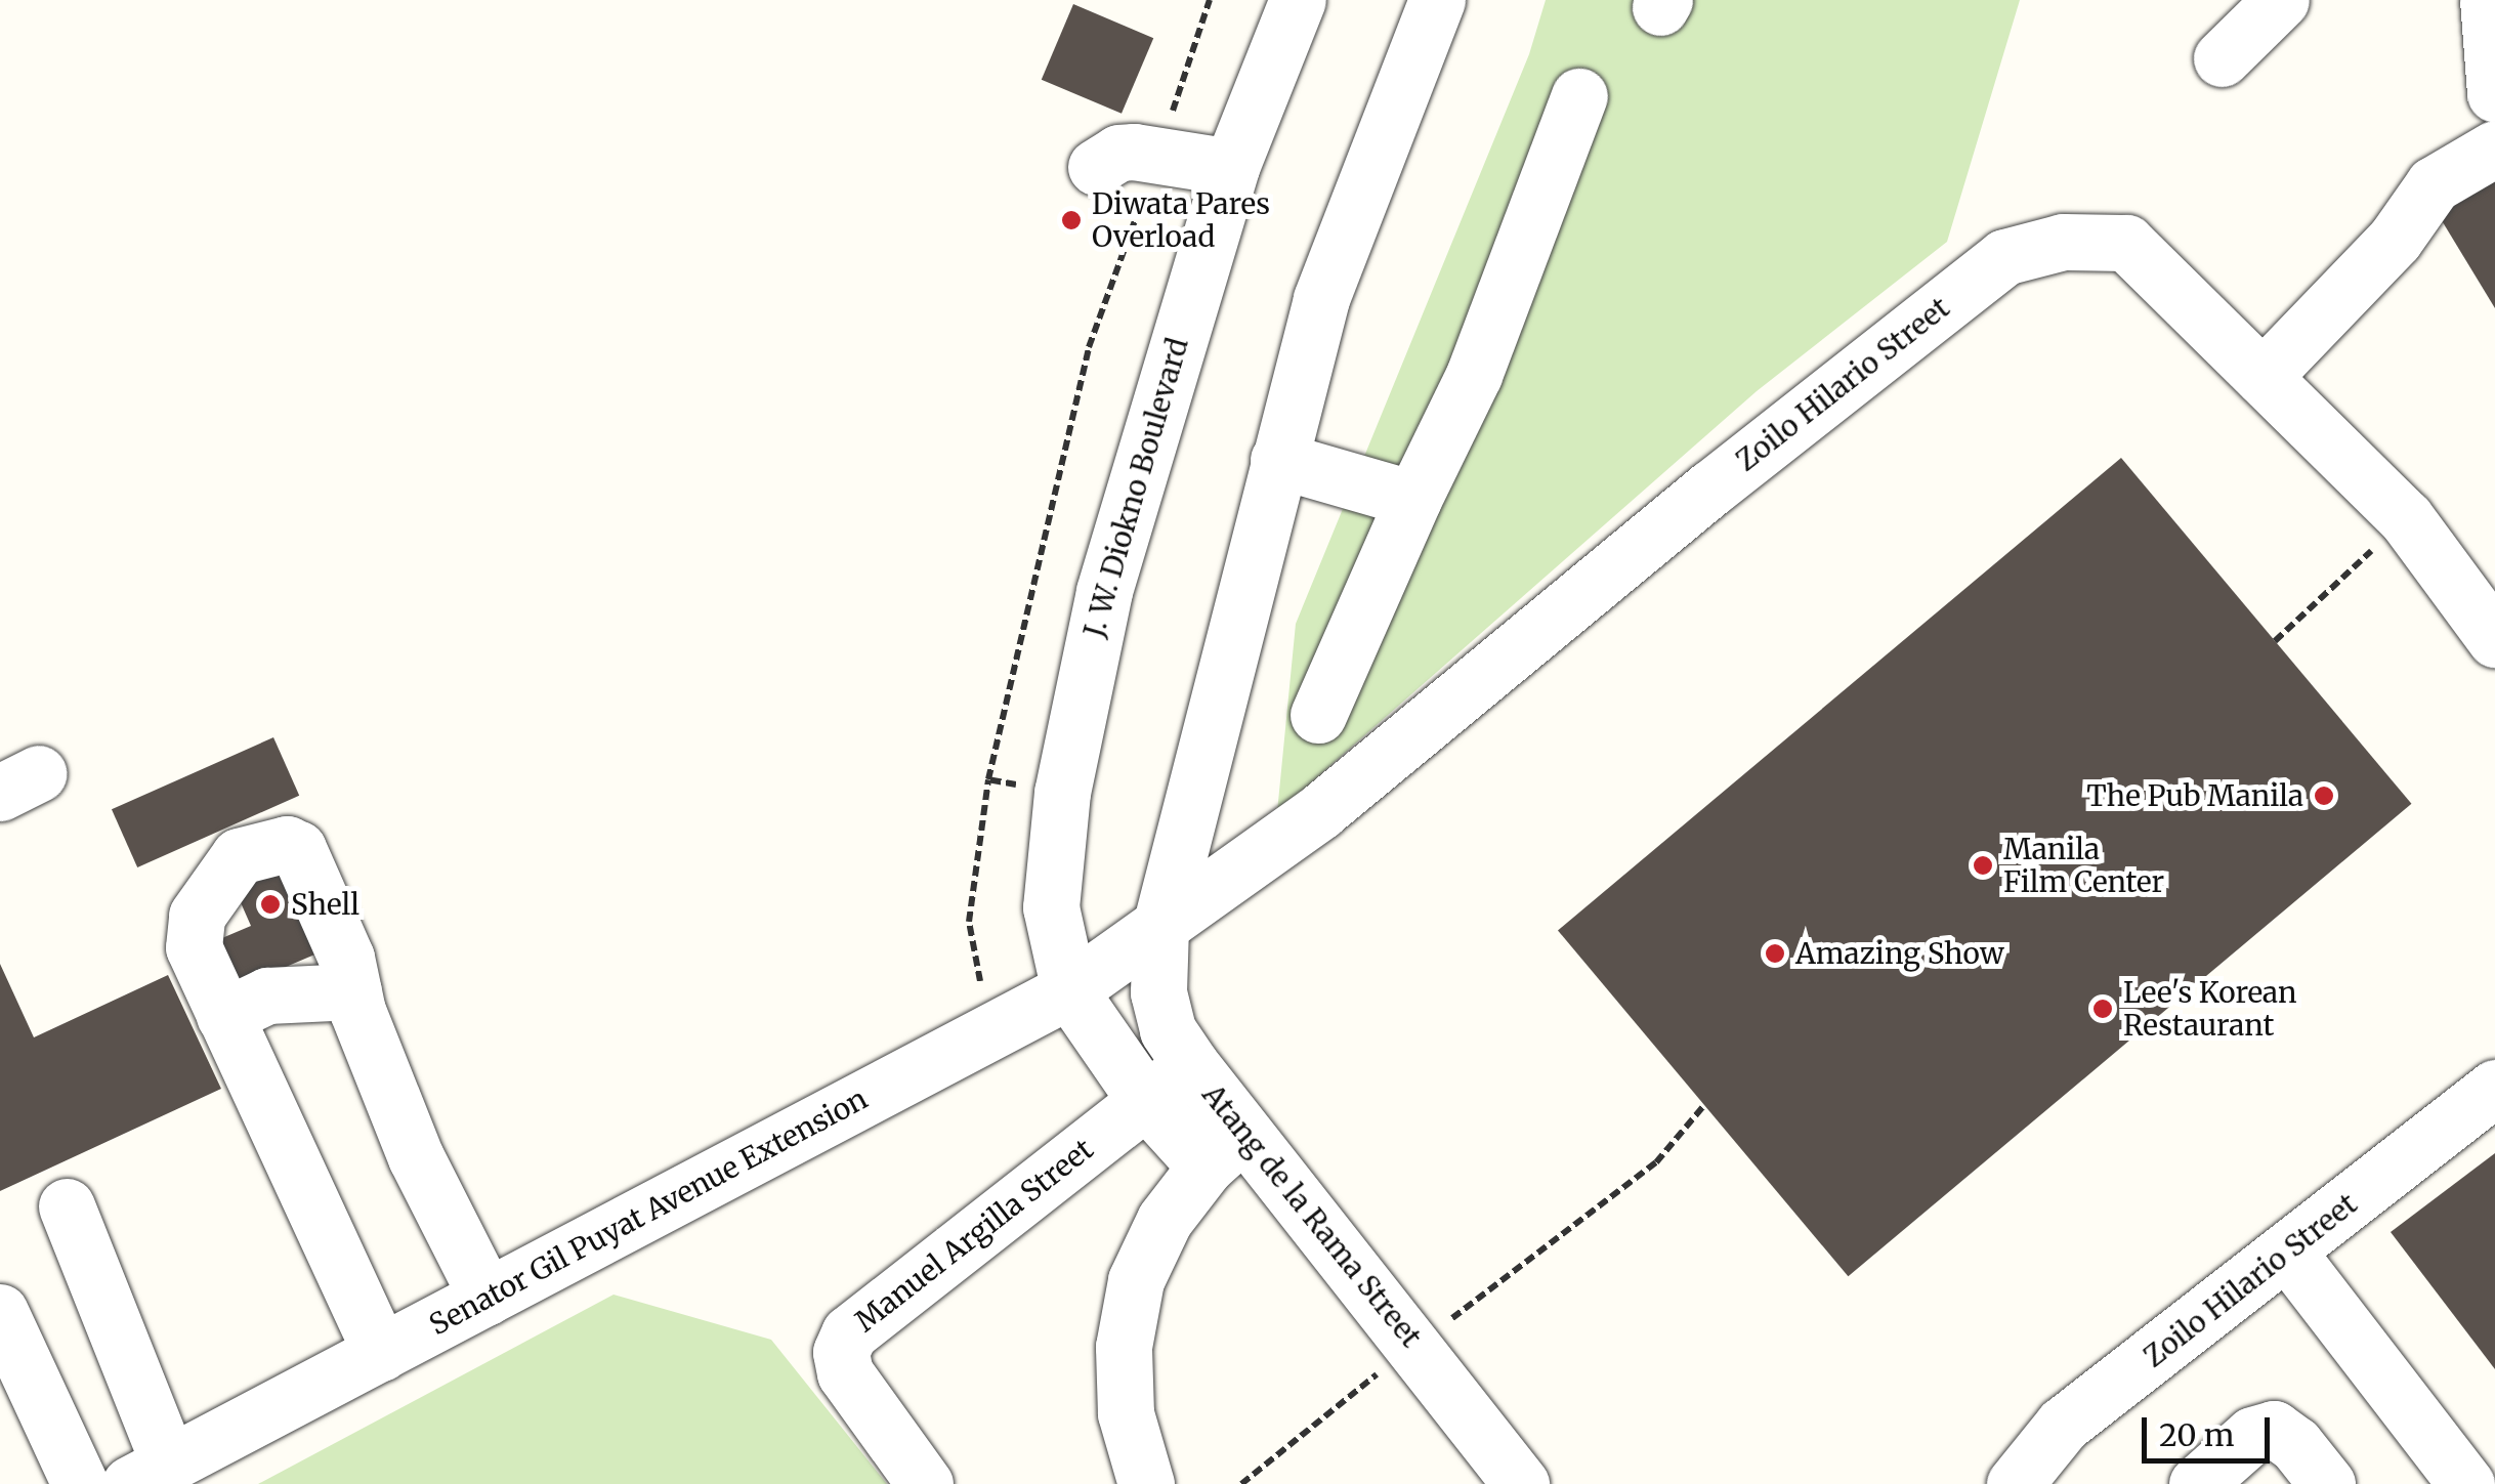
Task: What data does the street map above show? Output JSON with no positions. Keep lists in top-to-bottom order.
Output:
{
  "streets": {
    "street": [
      "Zoilo Hilario Street",
      "J. W. Diokno Boulevard",
      "Senator Gil Puyat Avenue Extension",
      "Atang de la Rama Street",
      "Manuel Argilla Street"
    ]
  },
  "crossings": [
    ["Zoilo Hilario Street", "Senator Gil Puyat Avenue Extension"],
    ["Zoilo Hilario Street", "Atang de la Rama Street"],
    ["J. W. Diokno Boulevard", "Senator Gil Puyat Avenue Extension"],
    ["J. W. Diokno Boulevard", "Atang de la Rama Street"],
    ["Senator Gil Puyat Avenue Extension", "Atang de la Rama Street"],
    ["Atang de la Rama Street", "Manuel Argilla Street"]
  ],
  "places": [
    "Diwata Pares Overload",
    "The Pub Manila",
    "Manila Film Center",
    "Shell",
    "Amazing Show",
    "Lee's Korean Restaurant"
  ],
  "scale_bar": "20 m"
}
